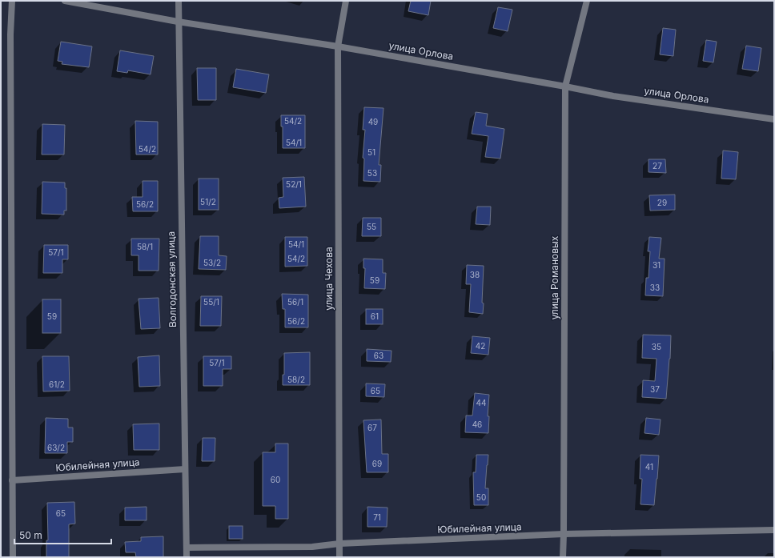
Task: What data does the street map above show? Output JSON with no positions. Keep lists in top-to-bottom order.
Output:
{
  "streets": {
    "street": [
      "улица Орлова",
      "улица Романовых",
      "улица Чехова",
      "Волгодонская улица",
      "Юбилейная улица"
    ]
  },
  "crossings": [
    ["улица Орлова", "улица Романовых"],
    ["улица Орлова", "улица Чехова"],
    ["улица Орлова", "Волгодонская улица"],
    ["улица Романовых", "Юбилейная улица"],
    ["улица Чехова", "Юбилейная улица"],
    ["Волгодонская улица", "Юбилейная улица"]
  ],
  "house_numbers": [
    "54/2",
    "49",
    "54/1",
    "54/2",
    "51",
    "27",
    "53",
    "52/1",
    "51/2",
    "29",
    "56/2",
    "55",
    "54/1",
    "58/1",
    "57/1",
    "54/2",
    "53/2",
    "31",
    "38",
    "59",
    "33",
    "55/1",
    "56/1",
    "59",
    "61",
    "56/2",
    "42",
    "35",
    "63",
    "57/1",
    "58/2",
    "61/2",
    "37",
    "65",
    "44",
    "46",
    "67",
    "63/2",
    "69",
    "41",
    "60",
    "50",
    "65",
    "71"
  ],
  "scale_bar": "50 m"
}
